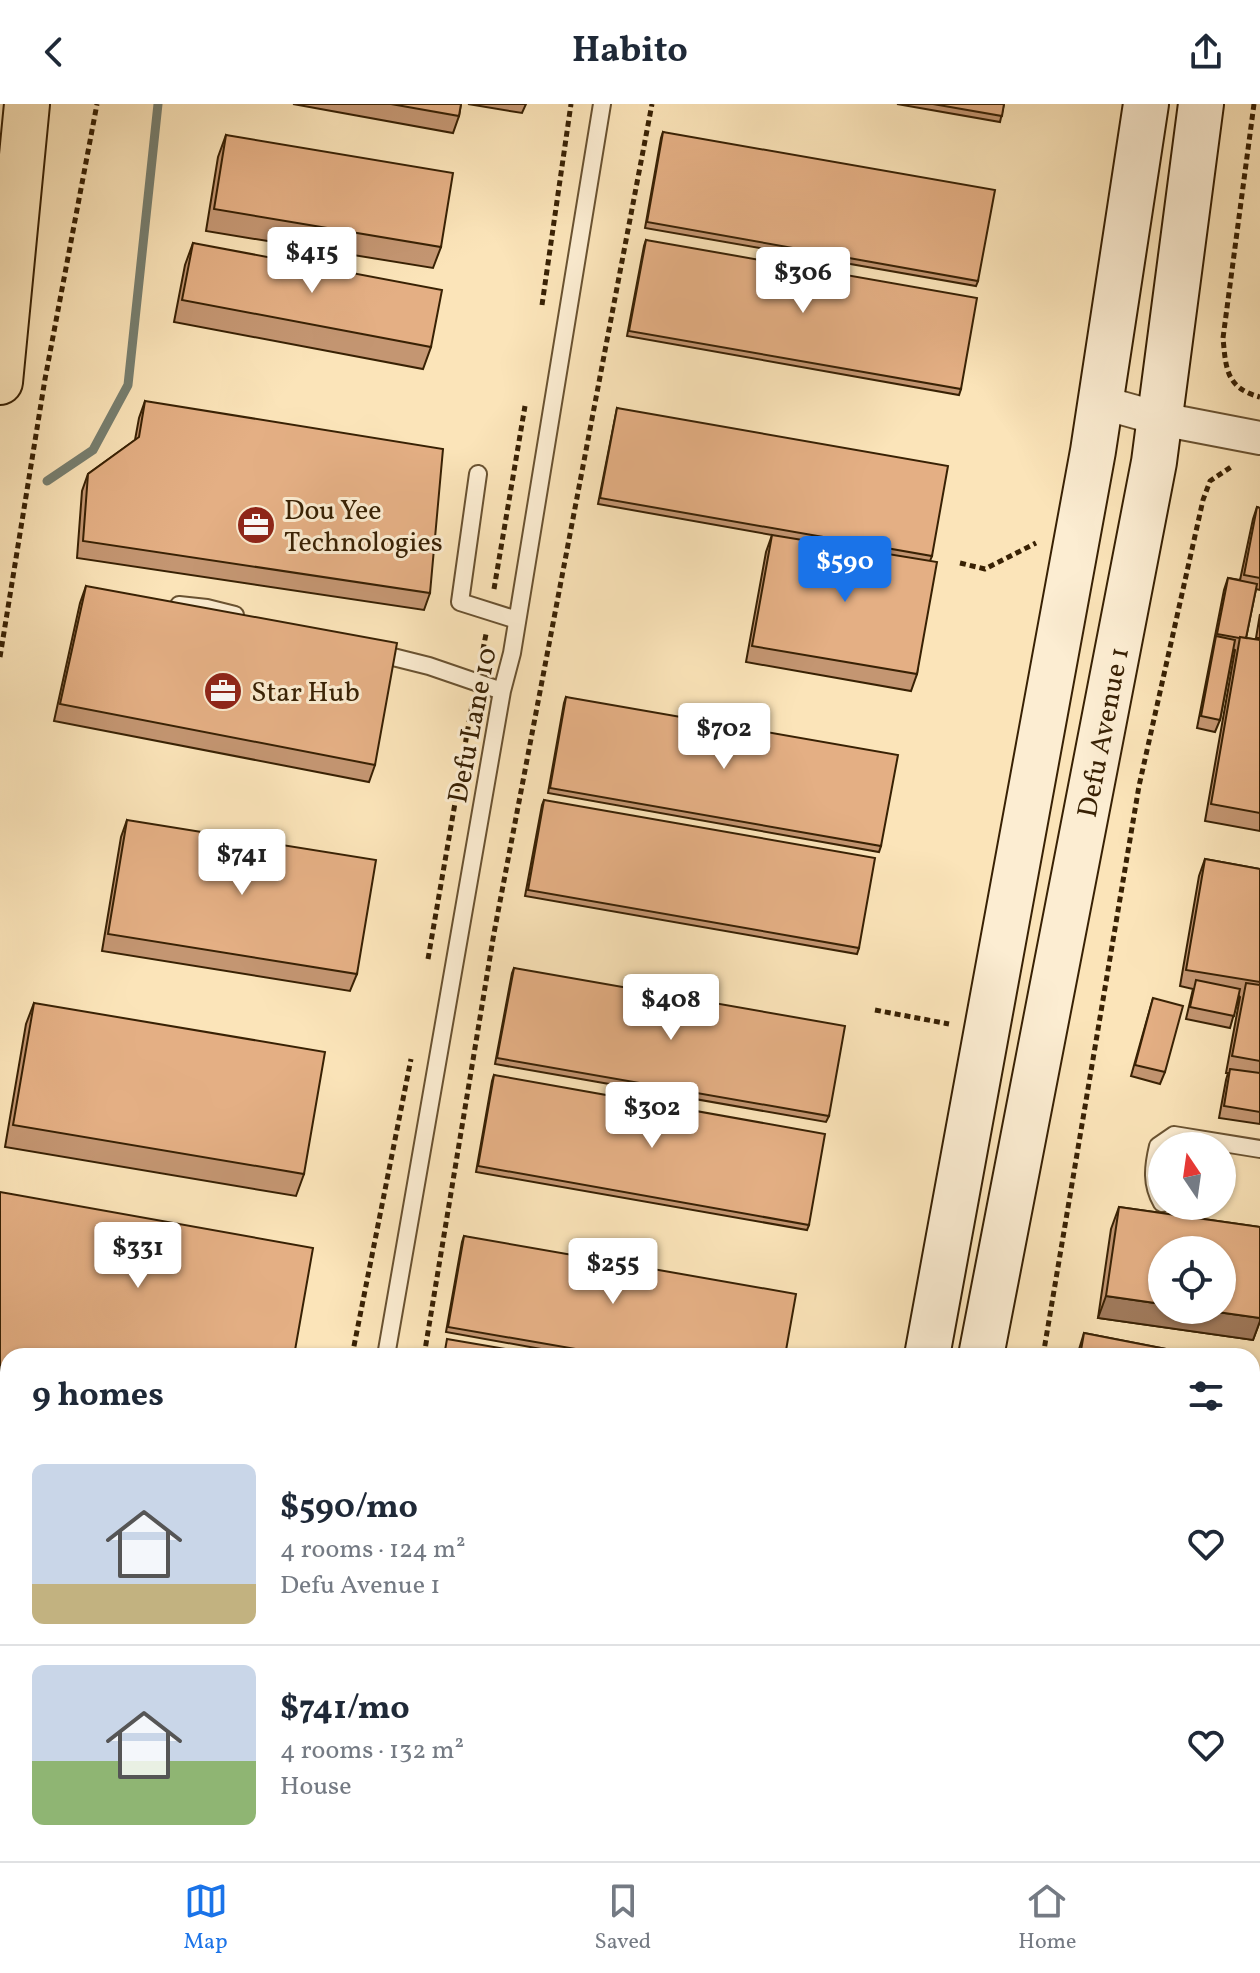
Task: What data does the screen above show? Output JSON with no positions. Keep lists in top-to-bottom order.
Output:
{
  "streets": {
    "main road": ["Defu Avenue 1"],
    "lane": ["Defu Lane 10"]
  },
  "places": {
    "office": ["Dou Yee Technologies", "Star Hub"]
  },
  "north": "top",
  "page": {
    "header": "Habito",
    "price": [
      "$415",
      "$306",
      "$590",
      "$702",
      "$741",
      "$408",
      "$302",
      "$331",
      "$255"
    ],
    "heading": "9 homes",
    "list": [
      {
        "name": "$590/mo",
        "note": "4 rooms · 124 m² · Defu Avenue 1"
      },
      {
        "name": "$741/mo",
        "note": "4 rooms · 132 m² · House"
      }
    ],
    "tabs": ["Map", "Saved", "Home"]
  }
}
